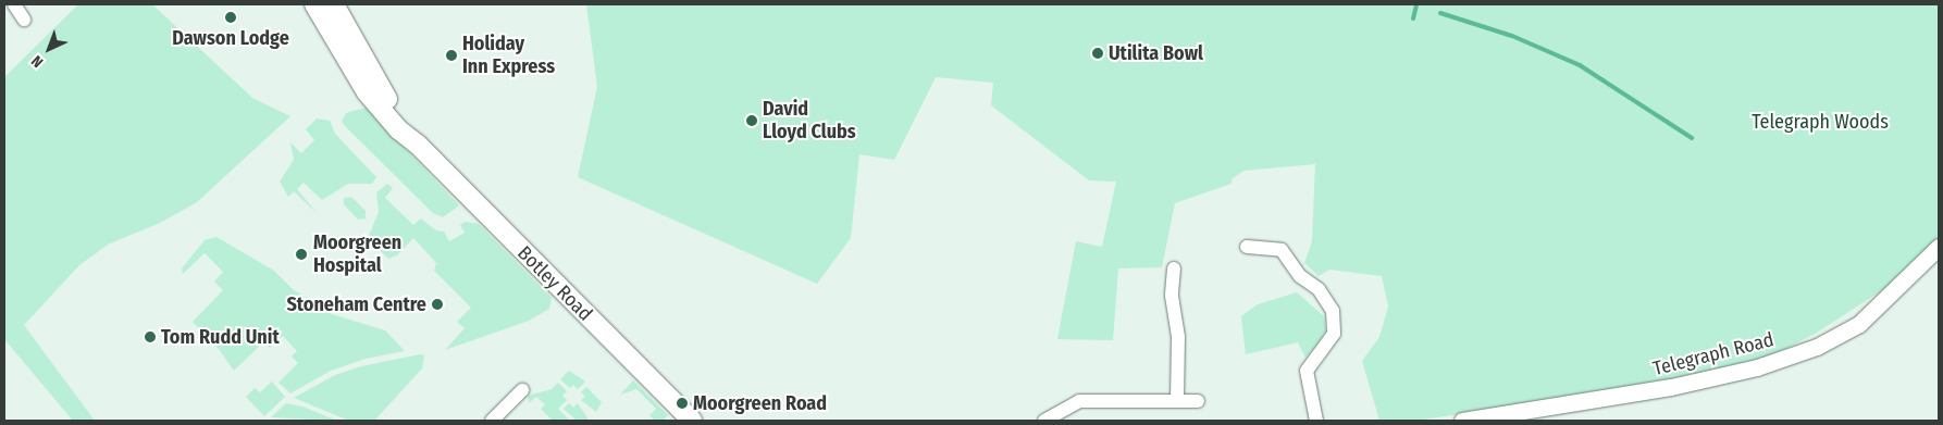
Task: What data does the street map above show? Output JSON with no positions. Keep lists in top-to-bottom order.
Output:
{
  "streets": {
    "main road": ["Botley Road"],
    "street": ["Telegraph Road"]
  },
  "parks": ["Telegraph Woods"],
  "places": [
    "Dawson Lodge",
    "Utilita Bowl",
    "Holiday Inn Express",
    "David Lloyd Clubs",
    "Moorgreen Hospital",
    "Stoneham Centre",
    "Tom Rudd Unit",
    "Moorgreen Road"
  ],
  "north": "bottom left"
}
